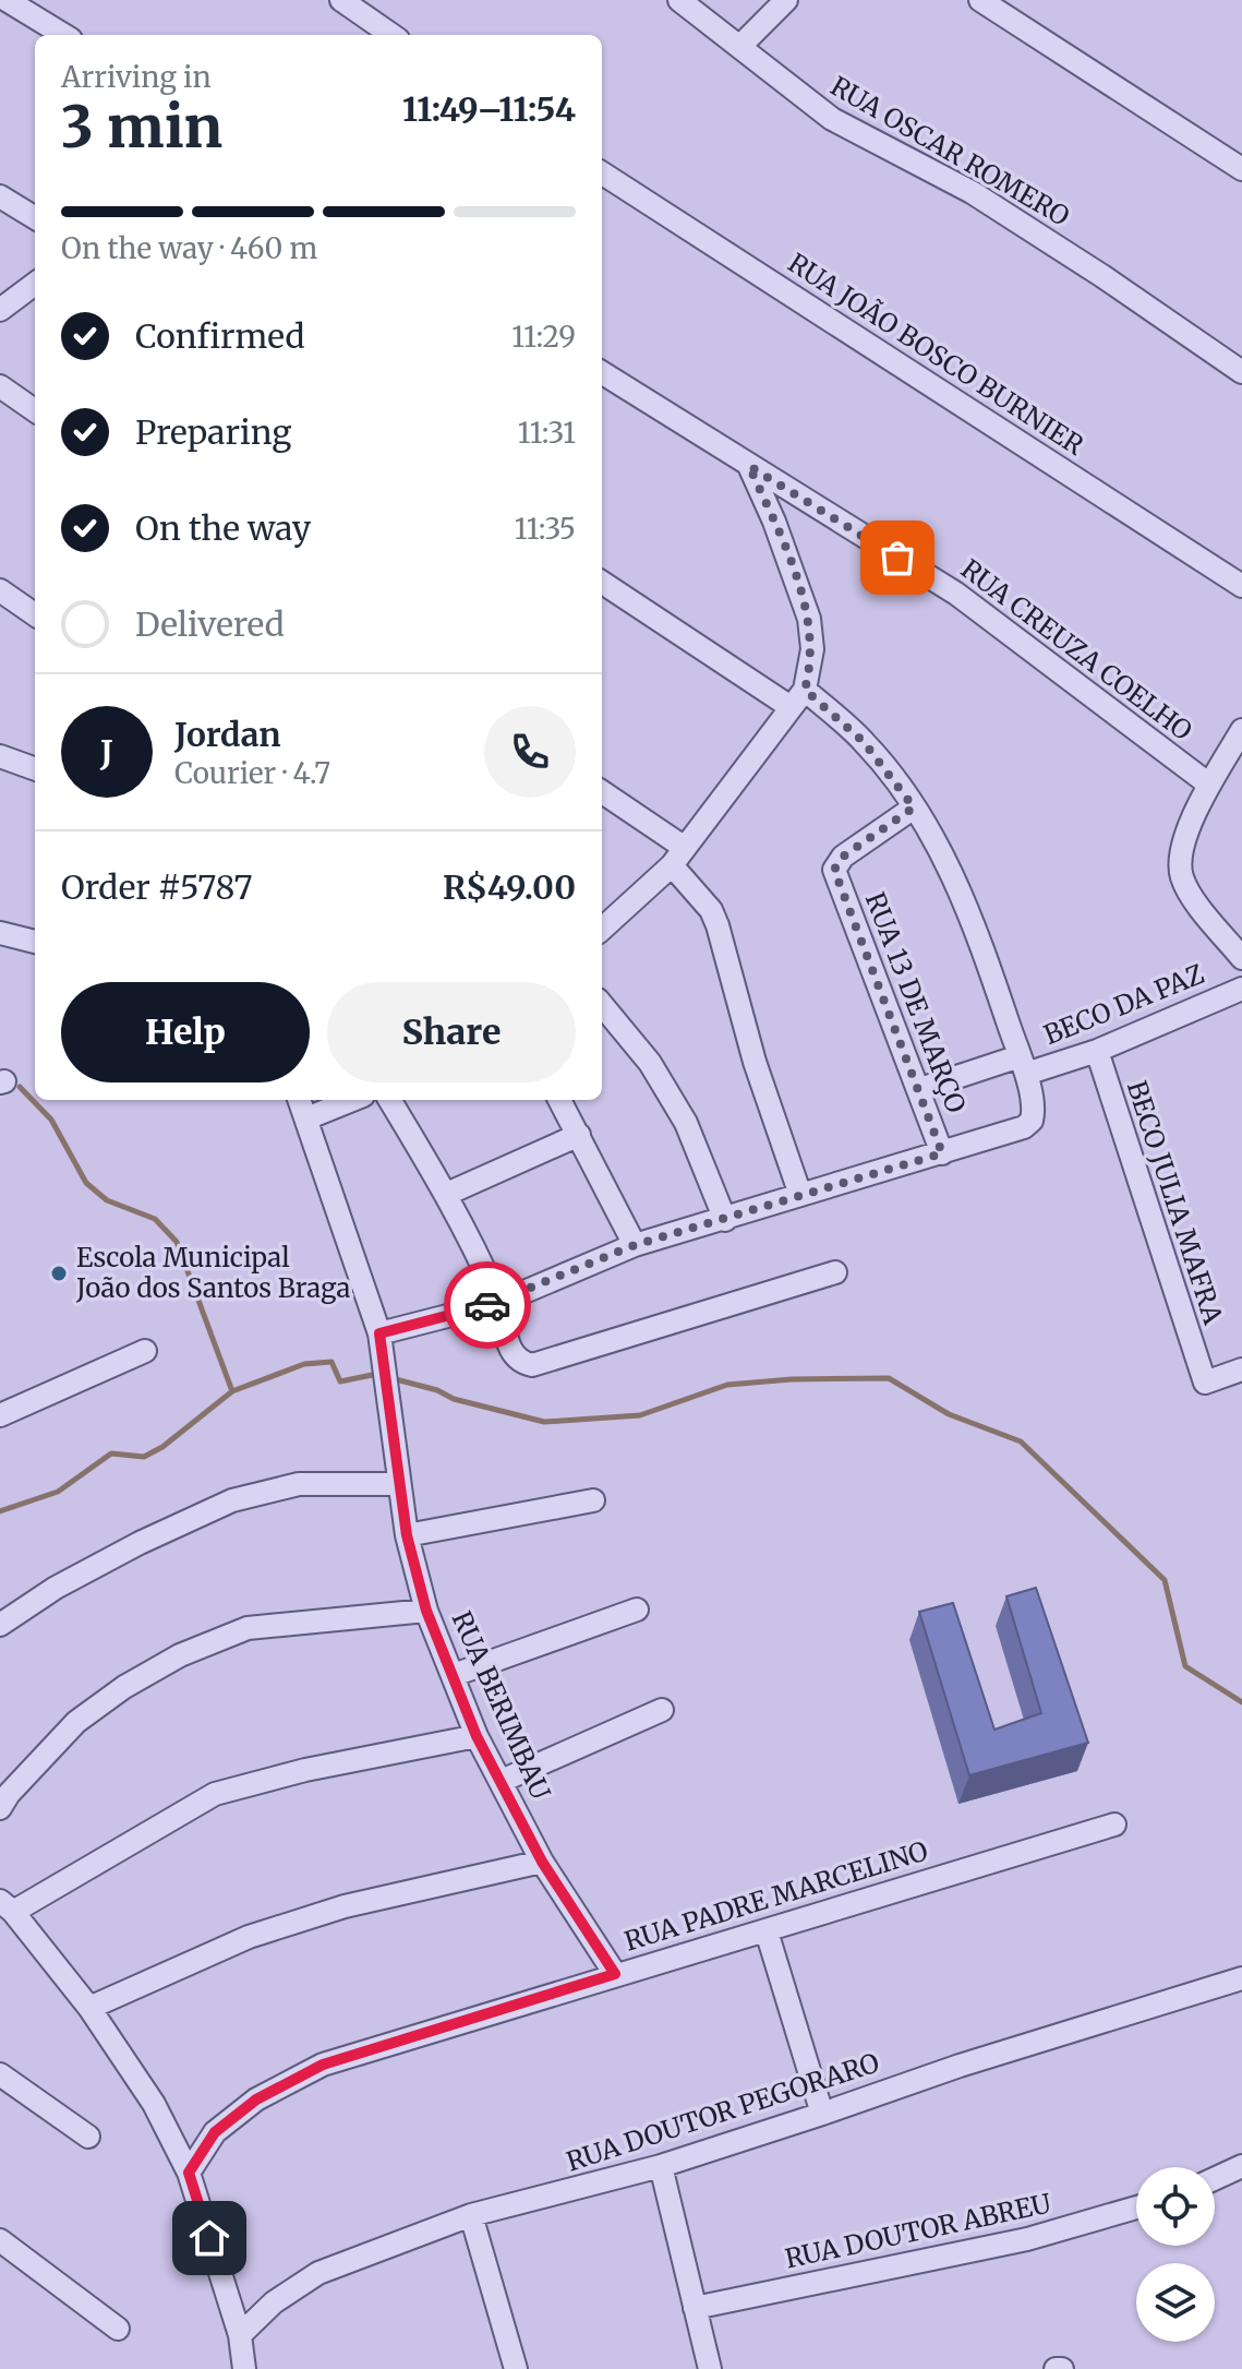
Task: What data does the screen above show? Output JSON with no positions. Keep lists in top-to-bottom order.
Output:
{
  "streets": {
    "street": [
      "RUA OSCAR ROMERO",
      "RUA JOÃO BOSCO BURNIER",
      "RUA CREUZA COELHO",
      "RUA 13 DE MARÇO",
      "BECO DA PAZ",
      "BECO JULIA MAFRA",
      "RUA BERIMBAU",
      "RUA PADRE MARCELINO",
      "RUA DOUTOR PEGORARO",
      "RUA DOUTOR ABREU"
    ]
  },
  "crossings": [
    ["RUA 13 DE MARÇO", "BECO DA PAZ"],
    ["BECO DA PAZ", "BECO JULIA MAFRA"],
    ["RUA BERIMBAU", "RUA PADRE MARCELINO"]
  ],
  "places": ["Escola Municipal João dos Santos Braga"],
  "page": {
    "heading": ["3 min", "Arriving in", "11:49–11:54"],
    "panel": [
      "Jordan",
      "Courier · 4.7",
      "Order #5787",
      "R$49.00"
    ],
    "bar": "On the way · 460 m",
    "list": [
      ["Confirmed", "11:29"],
      ["Preparing", "11:31"],
      ["On the way", "11:35"],
      "Delivered"
    ],
    "round": "J",
    "buttons": ["Help", "Share"]
  }
}
